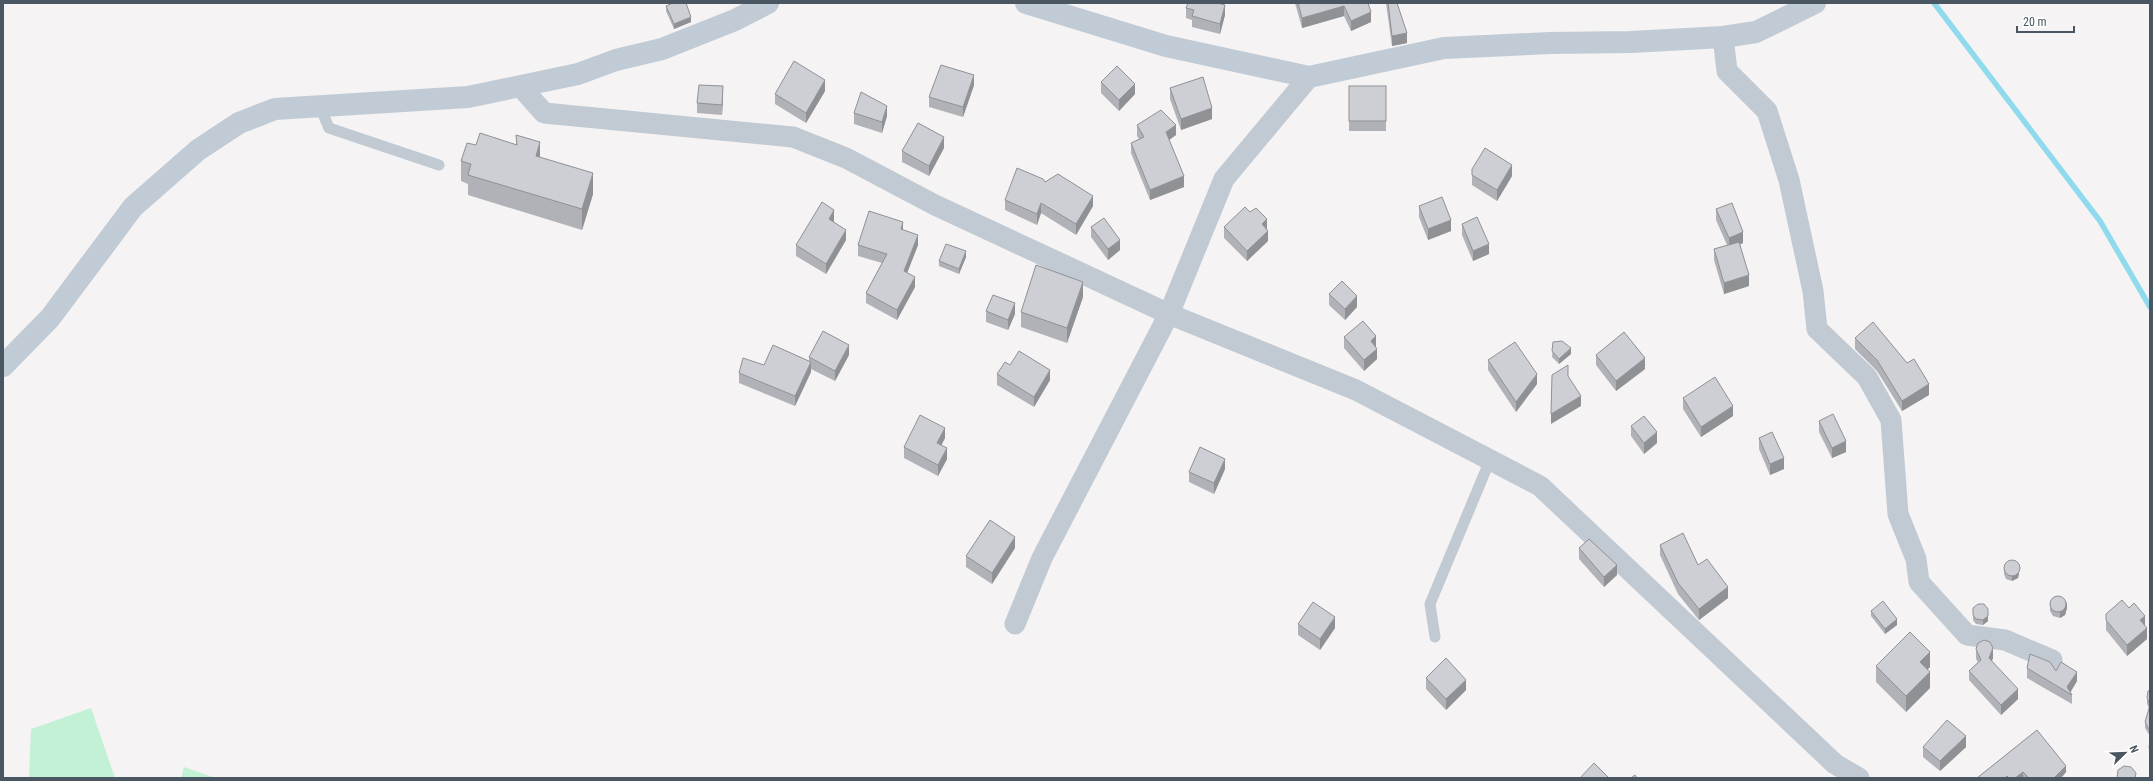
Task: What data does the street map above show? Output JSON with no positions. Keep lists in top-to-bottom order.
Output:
{
  "scale_bar": "20 m",
  "north": "top right"
}
